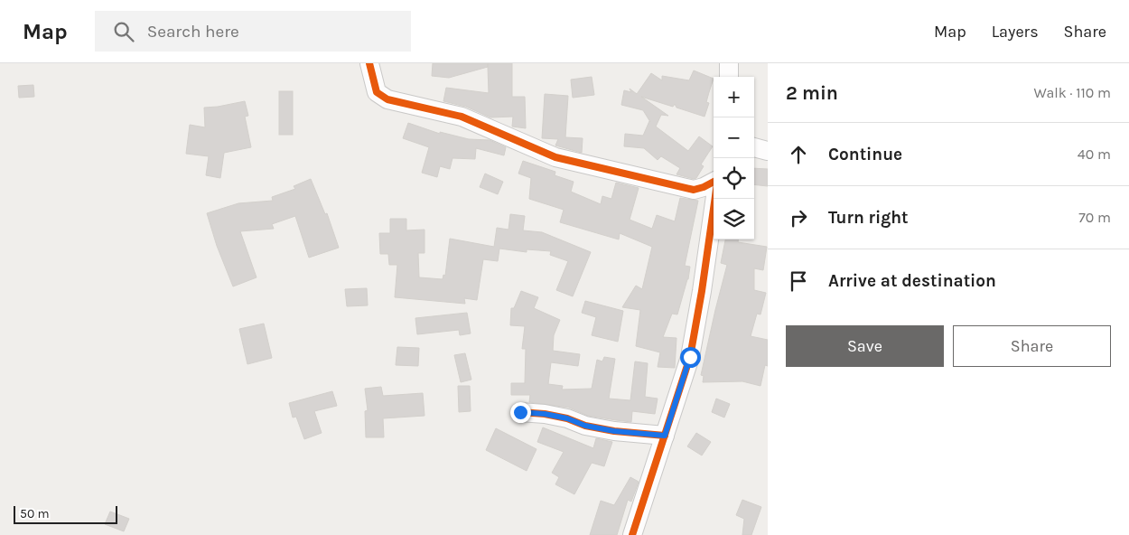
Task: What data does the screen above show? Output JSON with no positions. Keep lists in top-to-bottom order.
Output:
{
  "scale_bar": "50 m",
  "page": {
    "header": "Map",
    "search": "Search here",
    "nav": ["Map", "Layers", "Share"],
    "heading": ["2 min", "Walk · 110 m"],
    "map_buttons": ["+", "−"],
    "list": [
      ["Continue", "40 m"],
      ["Turn right", "70 m"],
      "Arrive at destination"
    ],
    "buttons": ["Save", "Share"],
    "scale": "50 m"
  }
}
